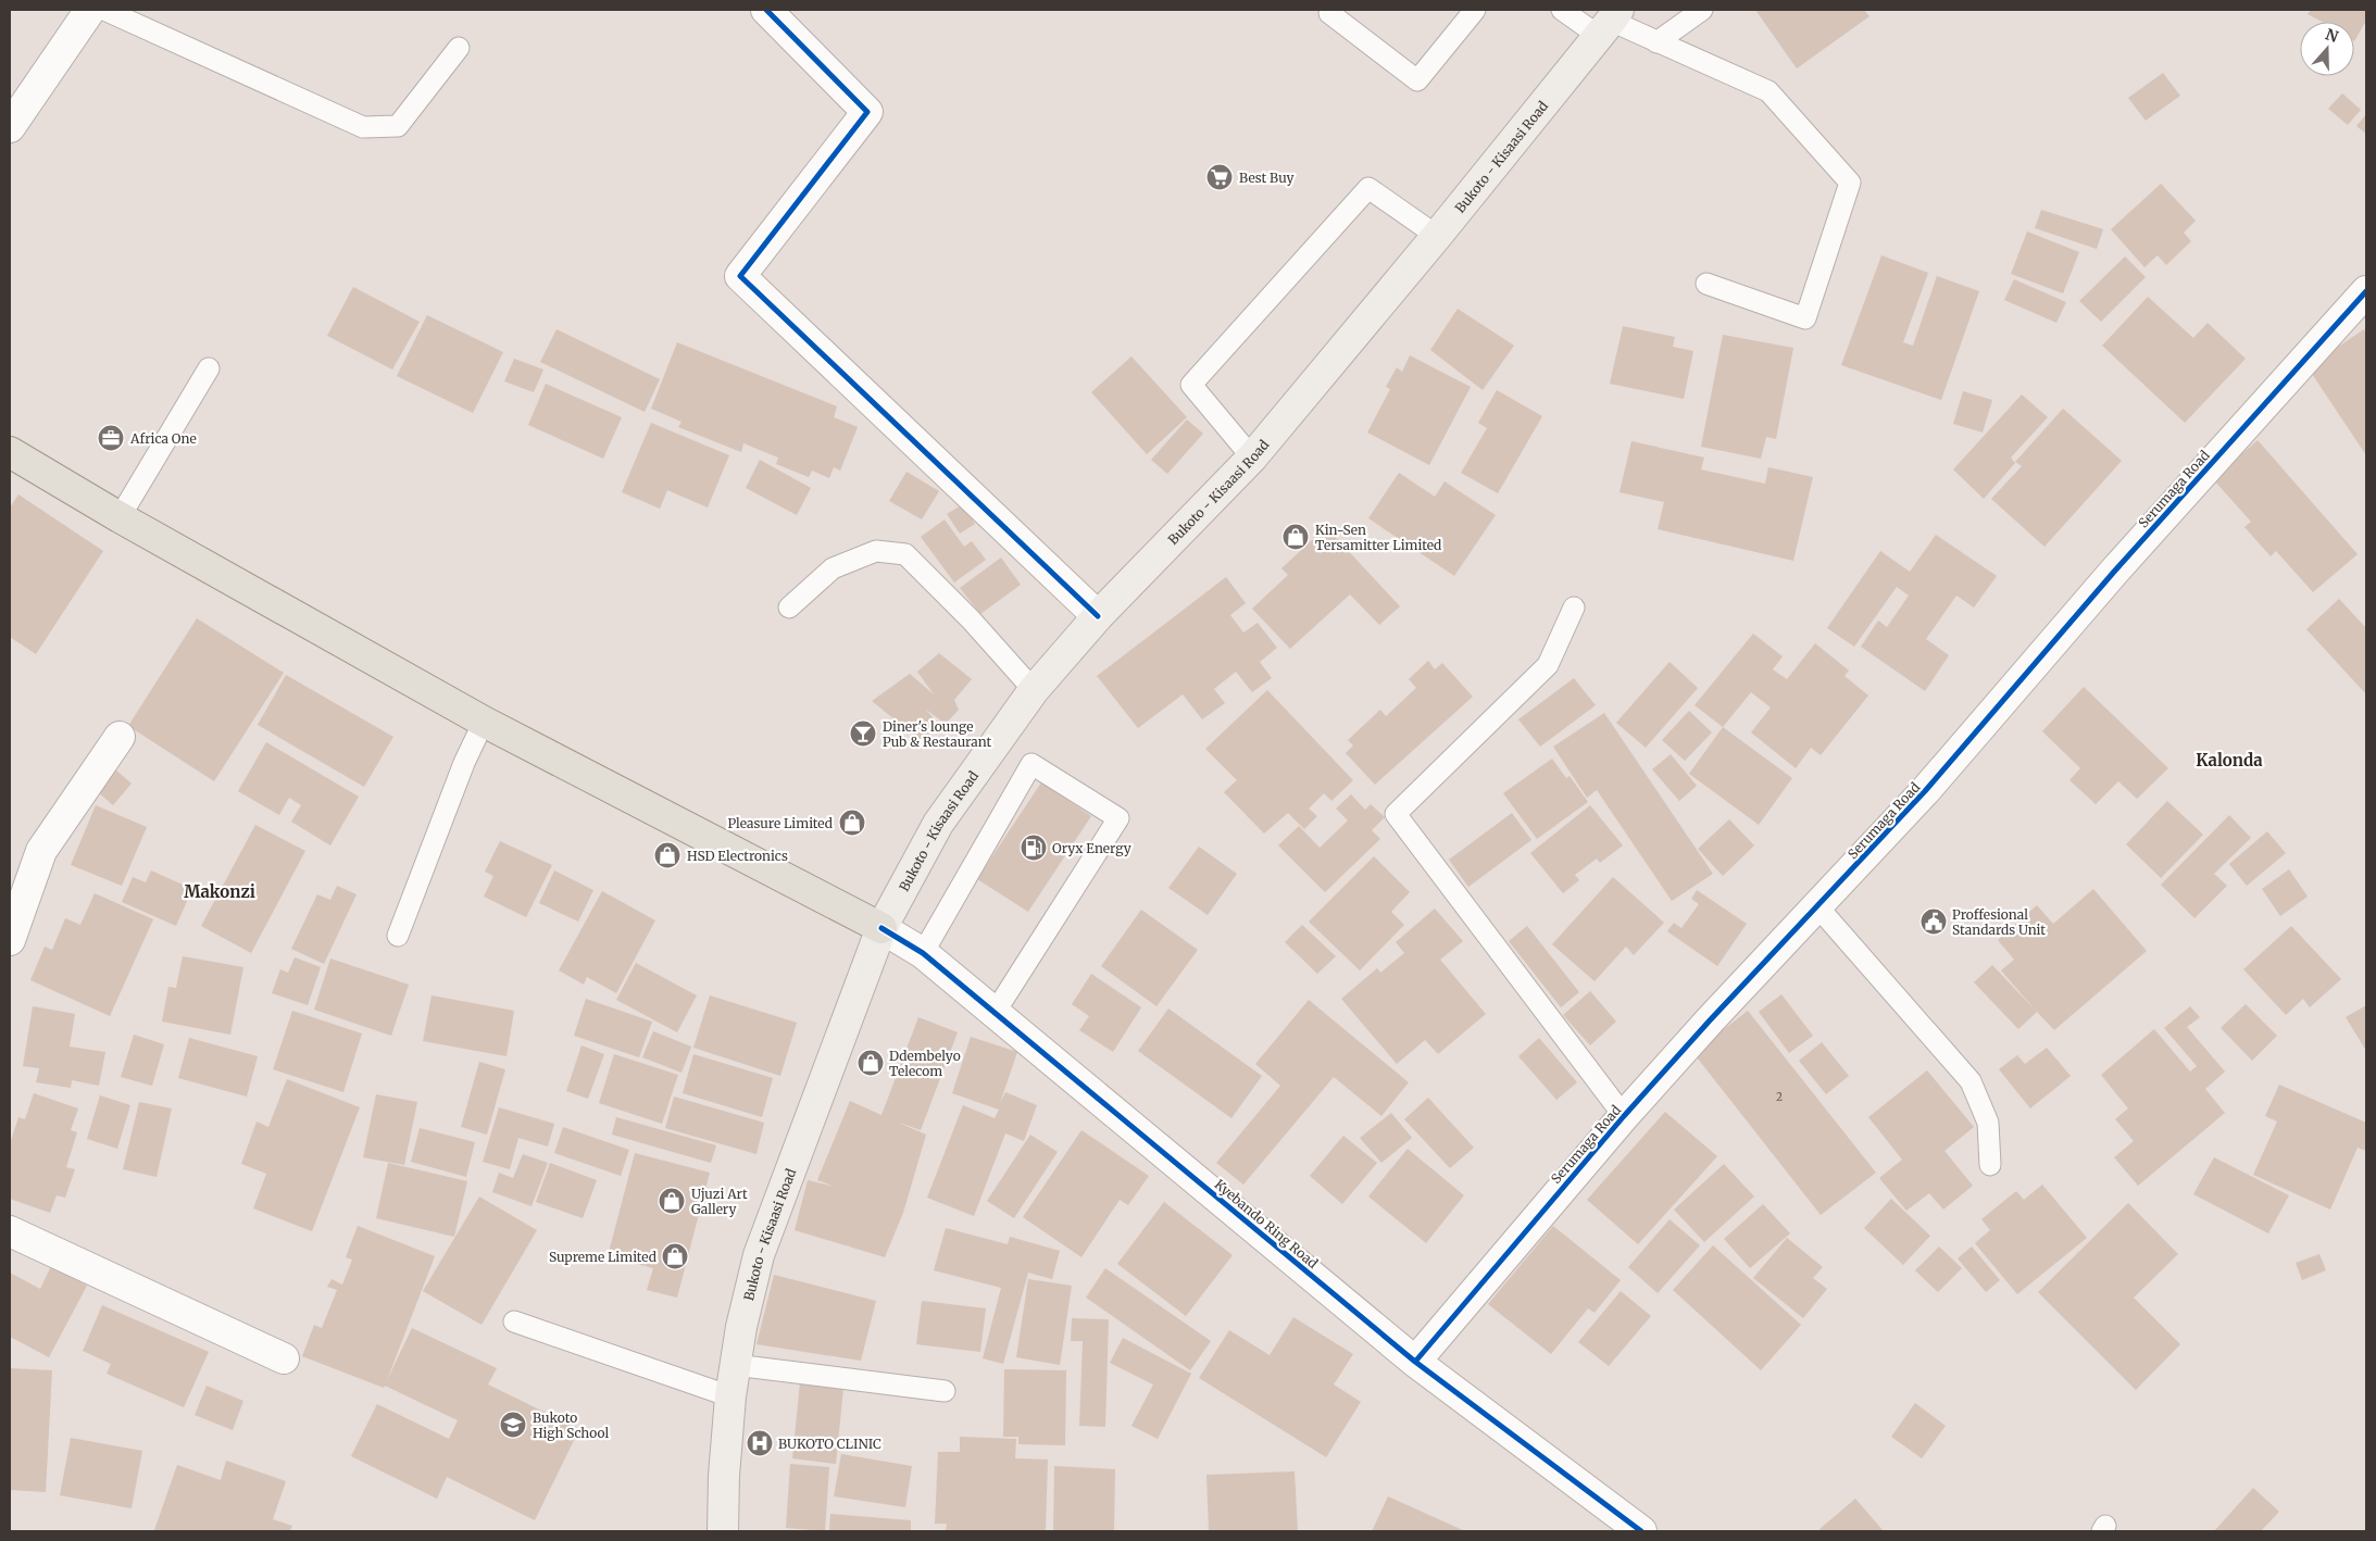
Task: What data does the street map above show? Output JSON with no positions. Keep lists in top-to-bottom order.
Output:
{
  "streets": {
    "main road": ["Bukoto - Kisaasi Road"],
    "street": ["Serumaga Road", "Kyebando Ring Road"]
  },
  "crossings": [
    ["Bukoto - Kisaasi Road", "Kyebando Ring Road"],
    ["Serumaga Road", "Kyebando Ring Road"]
  ],
  "districts": ["Kalonda", "Makonzi"],
  "places": {
    "supermarket": ["Best Buy"],
    "office": ["Africa One"],
    "shop": [
      "Kin-Sen Tersamitter Limited",
      "Pleasure Limited",
      "HSD Electronics",
      "Ddembelyo Telecom",
      "Ujuzi Art Gallery",
      "Supreme Limited"
    ],
    "bar": ["Diner's lounge Pub & Restaurant"],
    "fuel station": ["Oryx Energy"],
    "public building": ["Proffesional Standards Unit"],
    "school or university": ["Bukoto High School"],
    "hospital": ["BUKOTO CLINIC"]
  },
  "house_numbers": ["2"],
  "north": "top"
}
